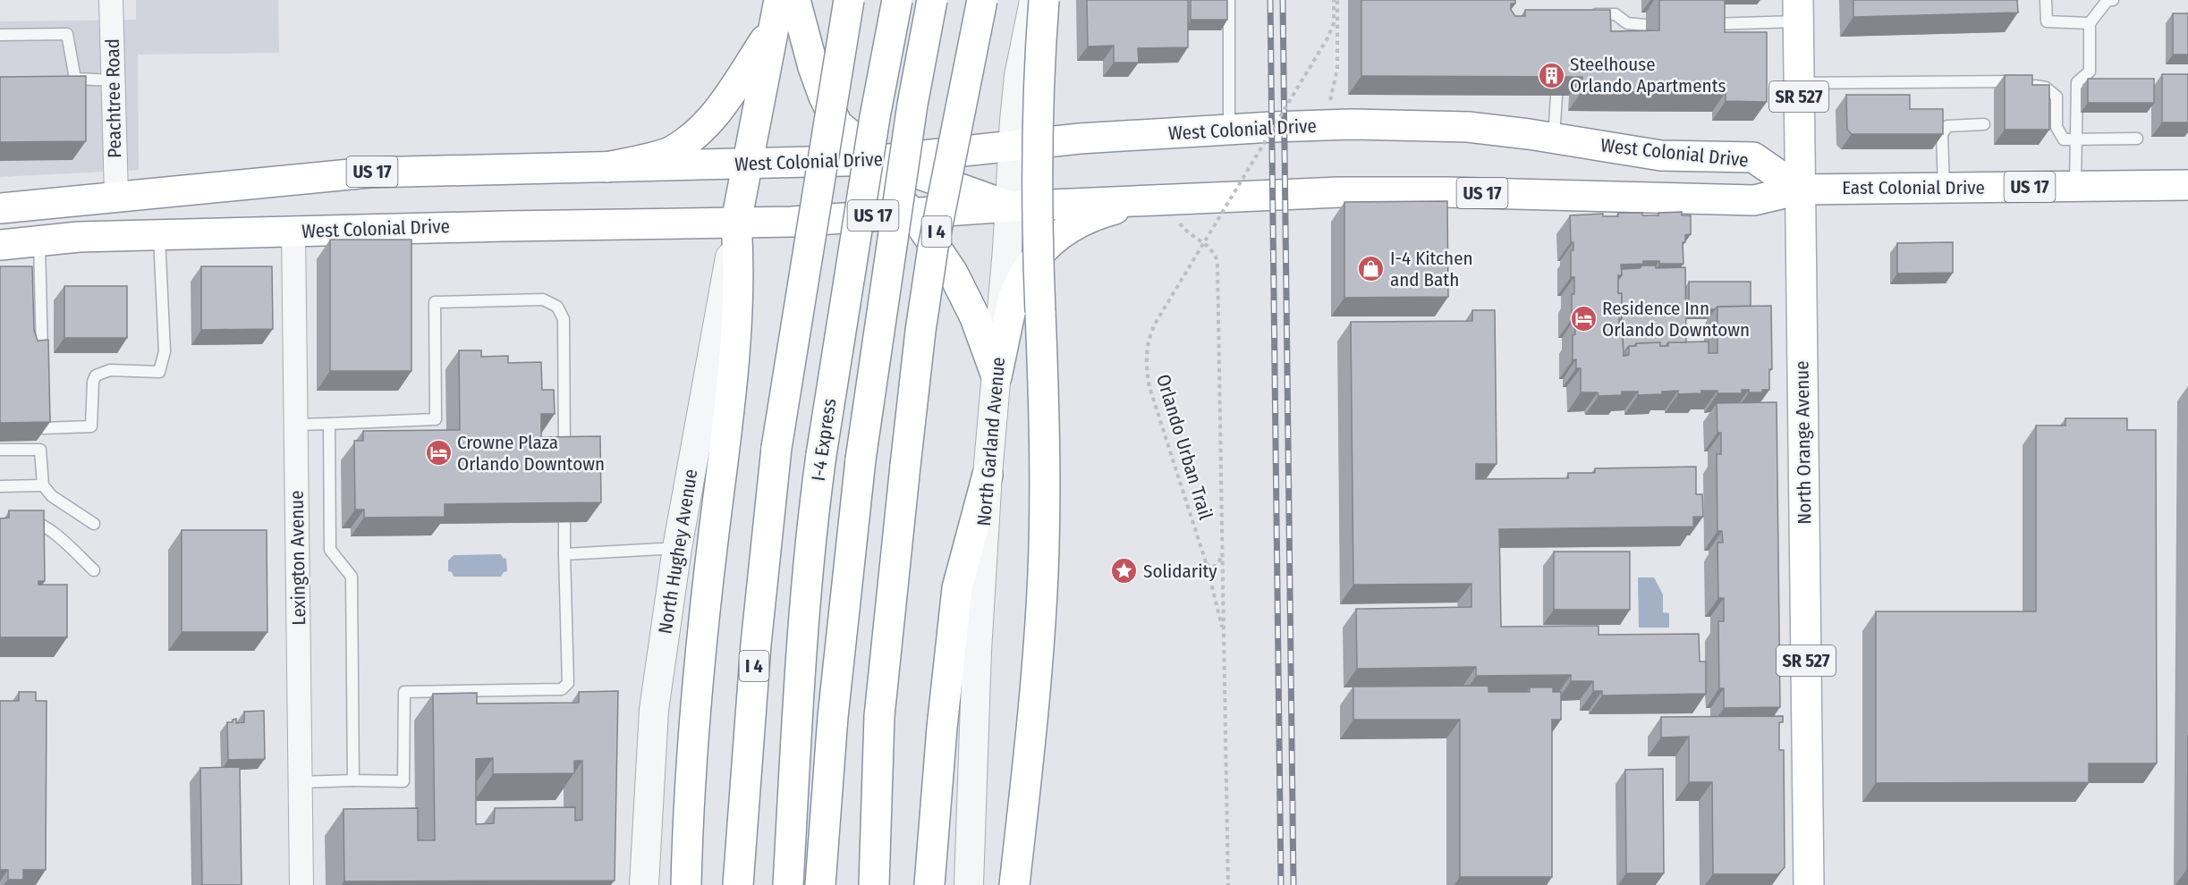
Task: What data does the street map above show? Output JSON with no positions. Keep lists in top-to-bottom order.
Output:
{
  "streets": {
    "main road": [
      "SR 527",
      "West Colonial Drive",
      "US 17",
      "East Colonial Drive",
      "I 4",
      "I-4 Express",
      "North Orange Avenue"
    ],
    "street": [
      "Peachtree Road",
      "North Garland Avenue",
      "North Hughey Avenue",
      "Lexington Avenue"
    ],
    "path": ["Orlando Urban Trail"]
  },
  "crossings": [
    ["Peachtree Road", "West Colonial Drive"],
    ["West Colonial Drive", "East Colonial Drive"],
    ["West Colonial Drive", "North Garland Avenue"],
    ["West Colonial Drive", "North Orange Avenue"],
    ["West Colonial Drive", "North Hughey Avenue"],
    ["West Colonial Drive", "Lexington Avenue"],
    ["East Colonial Drive", "North Orange Avenue"]
  ],
  "places": {
    "building": ["Steelhouse Orlando Apartments"],
    "shop": ["I-4 Kitchen and Bath"],
    "hotel": ["Residence Inn Orlando Downtown", "Crowne Plaza Orlando Downtown"],
    "place": ["Solidarity"]
  }
}
